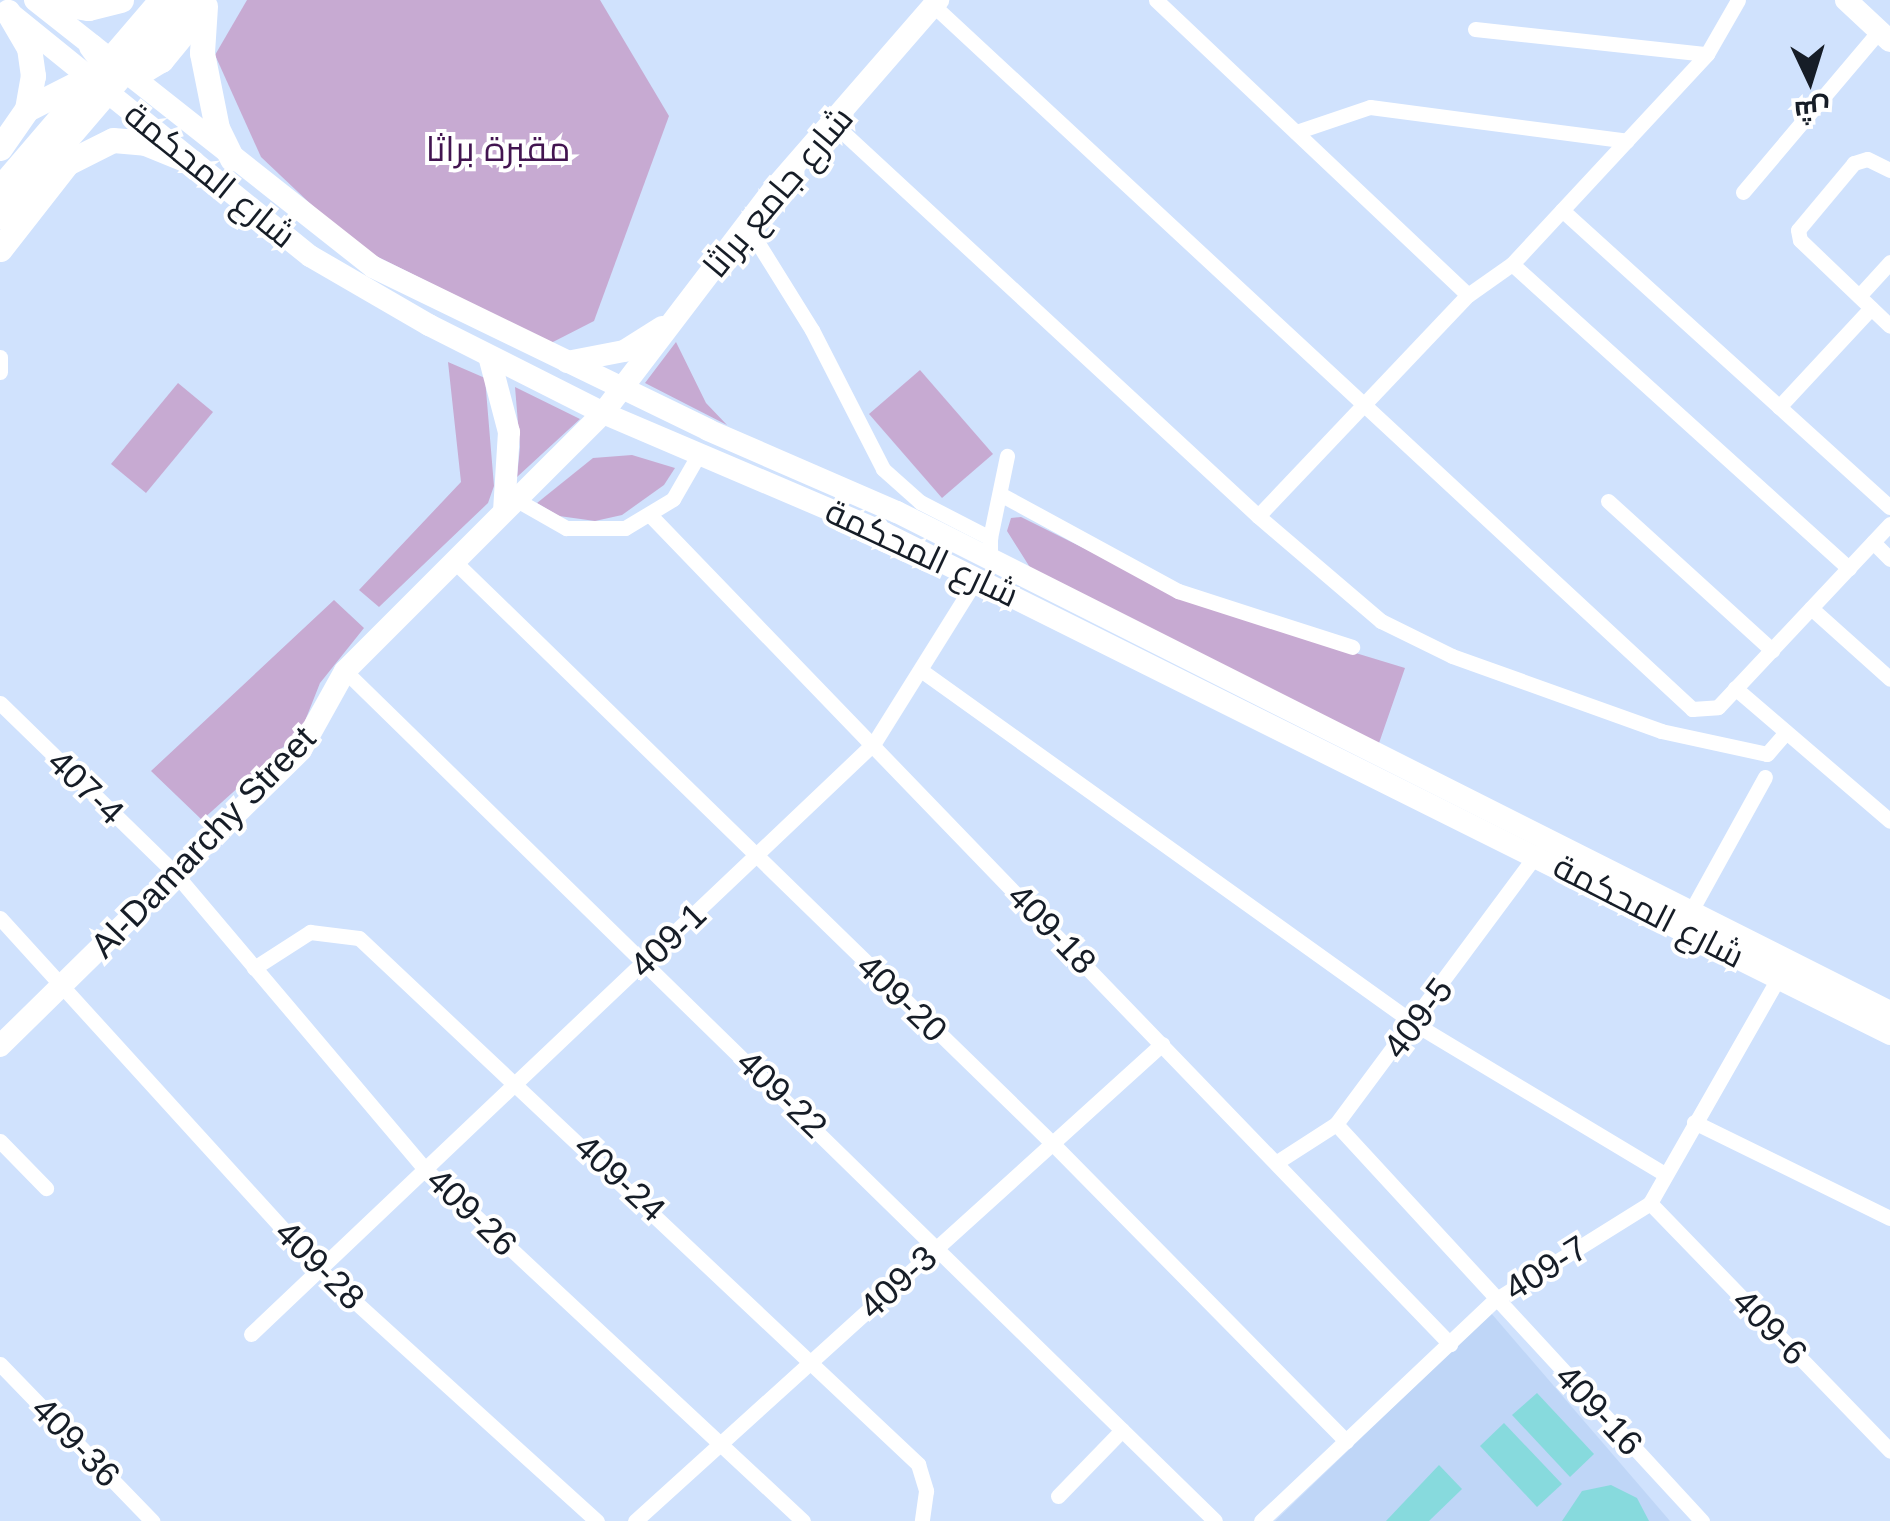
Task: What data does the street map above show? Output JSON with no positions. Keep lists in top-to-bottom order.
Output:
{
  "streets": {
    "main road": ["شارع المحكمة", "شارع جامع براثا", "Al-Damarchy Street"],
    "street": [
      "407-4",
      "409-18",
      "409-1",
      "409-20",
      "409-5",
      "409-22",
      "409-24",
      "409-26",
      "409-28",
      "409-7",
      "409-3",
      "409-6",
      "409-16",
      "409-36"
    ]
  },
  "crossings": [
    ["شارع المحكمة", "شارع جامع براثا"],
    ["شارع المحكمة", "Al-Damarchy Street"],
    ["شارع المحكمة", "409-1"],
    ["شارع المحكمة", "409-5"],
    ["شارع جامع براثا", "Al-Damarchy Street"],
    ["407-4", "Al-Damarchy Street"],
    ["407-4", "409-26"],
    ["Al-Damarchy Street", "409-20"],
    ["Al-Damarchy Street", "409-22"],
    ["Al-Damarchy Street", "409-26"],
    ["Al-Damarchy Street", "409-28"],
    ["409-18", "409-1"],
    ["409-18", "409-5"],
    ["409-18", "409-7"],
    ["409-18", "409-3"],
    ["409-1", "409-20"],
    ["409-1", "409-22"],
    ["409-1", "409-24"],
    ["409-1", "409-26"],
    ["409-1", "409-28"],
    ["409-20", "409-7"],
    ["409-20", "409-3"],
    ["409-5", "409-16"],
    ["409-22", "409-3"],
    ["409-24", "409-26"],
    ["409-24", "409-3"],
    ["409-26", "409-3"],
    ["409-7", "409-6"],
    ["409-7", "409-16"]
  ],
  "parks": ["مقبرة براثا"],
  "north": "bottom"
}
